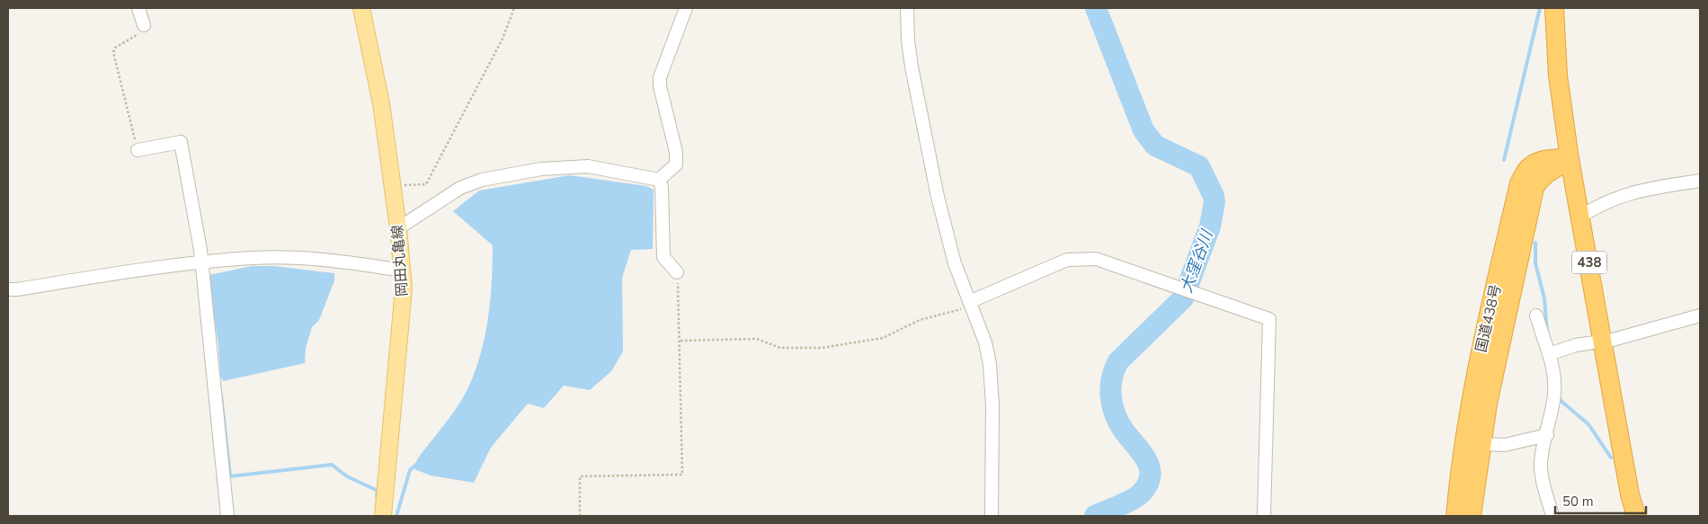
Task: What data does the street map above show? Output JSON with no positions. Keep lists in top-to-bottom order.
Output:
{
  "streets": {
    "highway": ["438", "国道438号"],
    "main road": ["岡田丸亀線"]
  },
  "crossings": [
    ["438", "国道438号"]
  ],
  "water": ["大窪谷川"],
  "scale_bar": "50 m"
}
